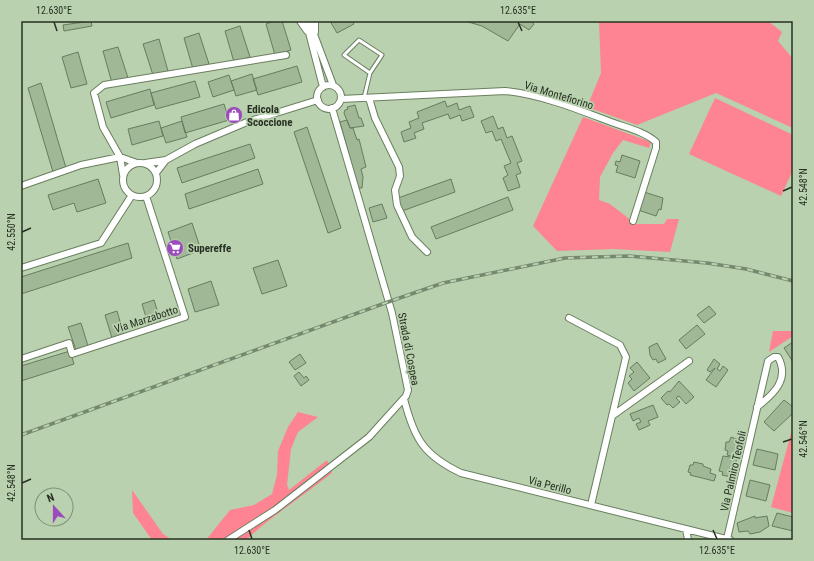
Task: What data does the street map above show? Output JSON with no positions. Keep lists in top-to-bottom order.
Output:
{
  "streets": {
    "street": [
      "Via Montefiorino",
      "Via Marzabotto",
      "Strada di Cospea",
      "Via Palmiro Teofoli",
      "Via Perillo"
    ]
  },
  "crossings": [
    ["Via Montefiorino", "Strada di Cospea"],
    ["Strada di Cospea", "Via Perillo"],
    ["Via Palmiro Teofoli", "Via Perillo"]
  ],
  "places": {
    "shop": ["Edicola Scoccione"],
    "supermarket": ["Supereffe"]
  },
  "north": "top",
  "coordinates": [
    "12.630°E",
    "12.635°E",
    "42.548°N",
    "42.550°N",
    "42.546°N"
  ]
}
